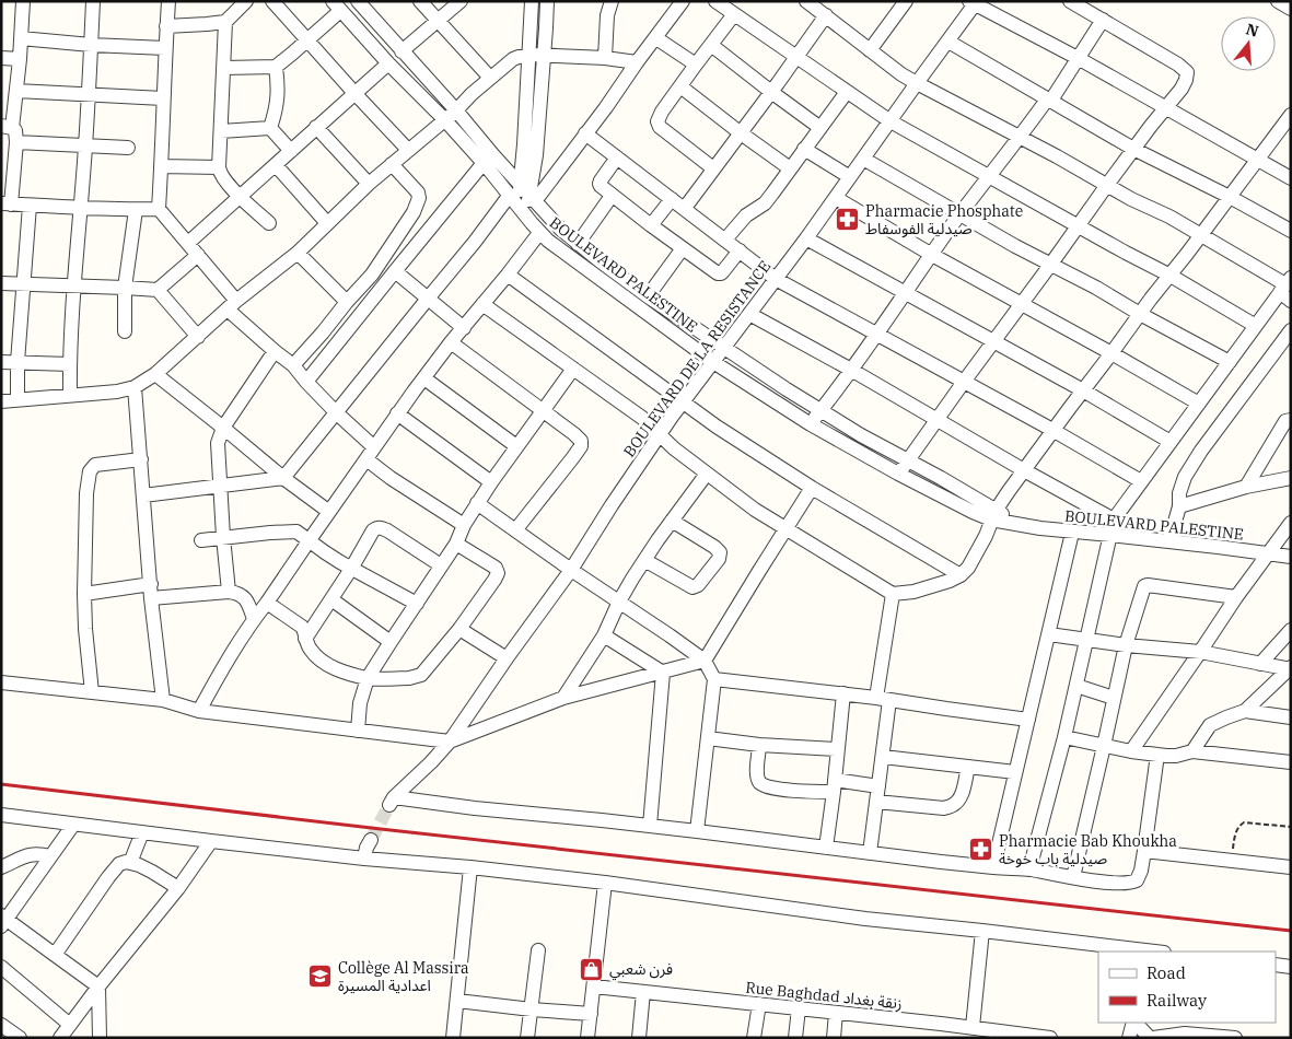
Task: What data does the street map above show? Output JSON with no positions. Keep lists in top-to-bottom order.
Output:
{
  "streets": {
    "street": ["BOULEVARD PALESTINE", "BOULEVARD DE LA RESISTANCE", "Rue Baghdad زنقة بغداد"]
  },
  "crossings": [
    ["BOULEVARD PALESTINE", "BOULEVARD DE LA RESISTANCE"]
  ],
  "places": {
    "pharmacy": ["Pharmacie Phosphate صيدلية الفوسفاط", "Pharmacie Bab Khoukha صيدلية باب خوخة"],
    "shop": ["فرن شعبي"],
    "school or university": ["Collège Al Massira اعدادية المسيرة"]
  },
  "legend": ["Road", "Railway"],
  "north": "top"
}
